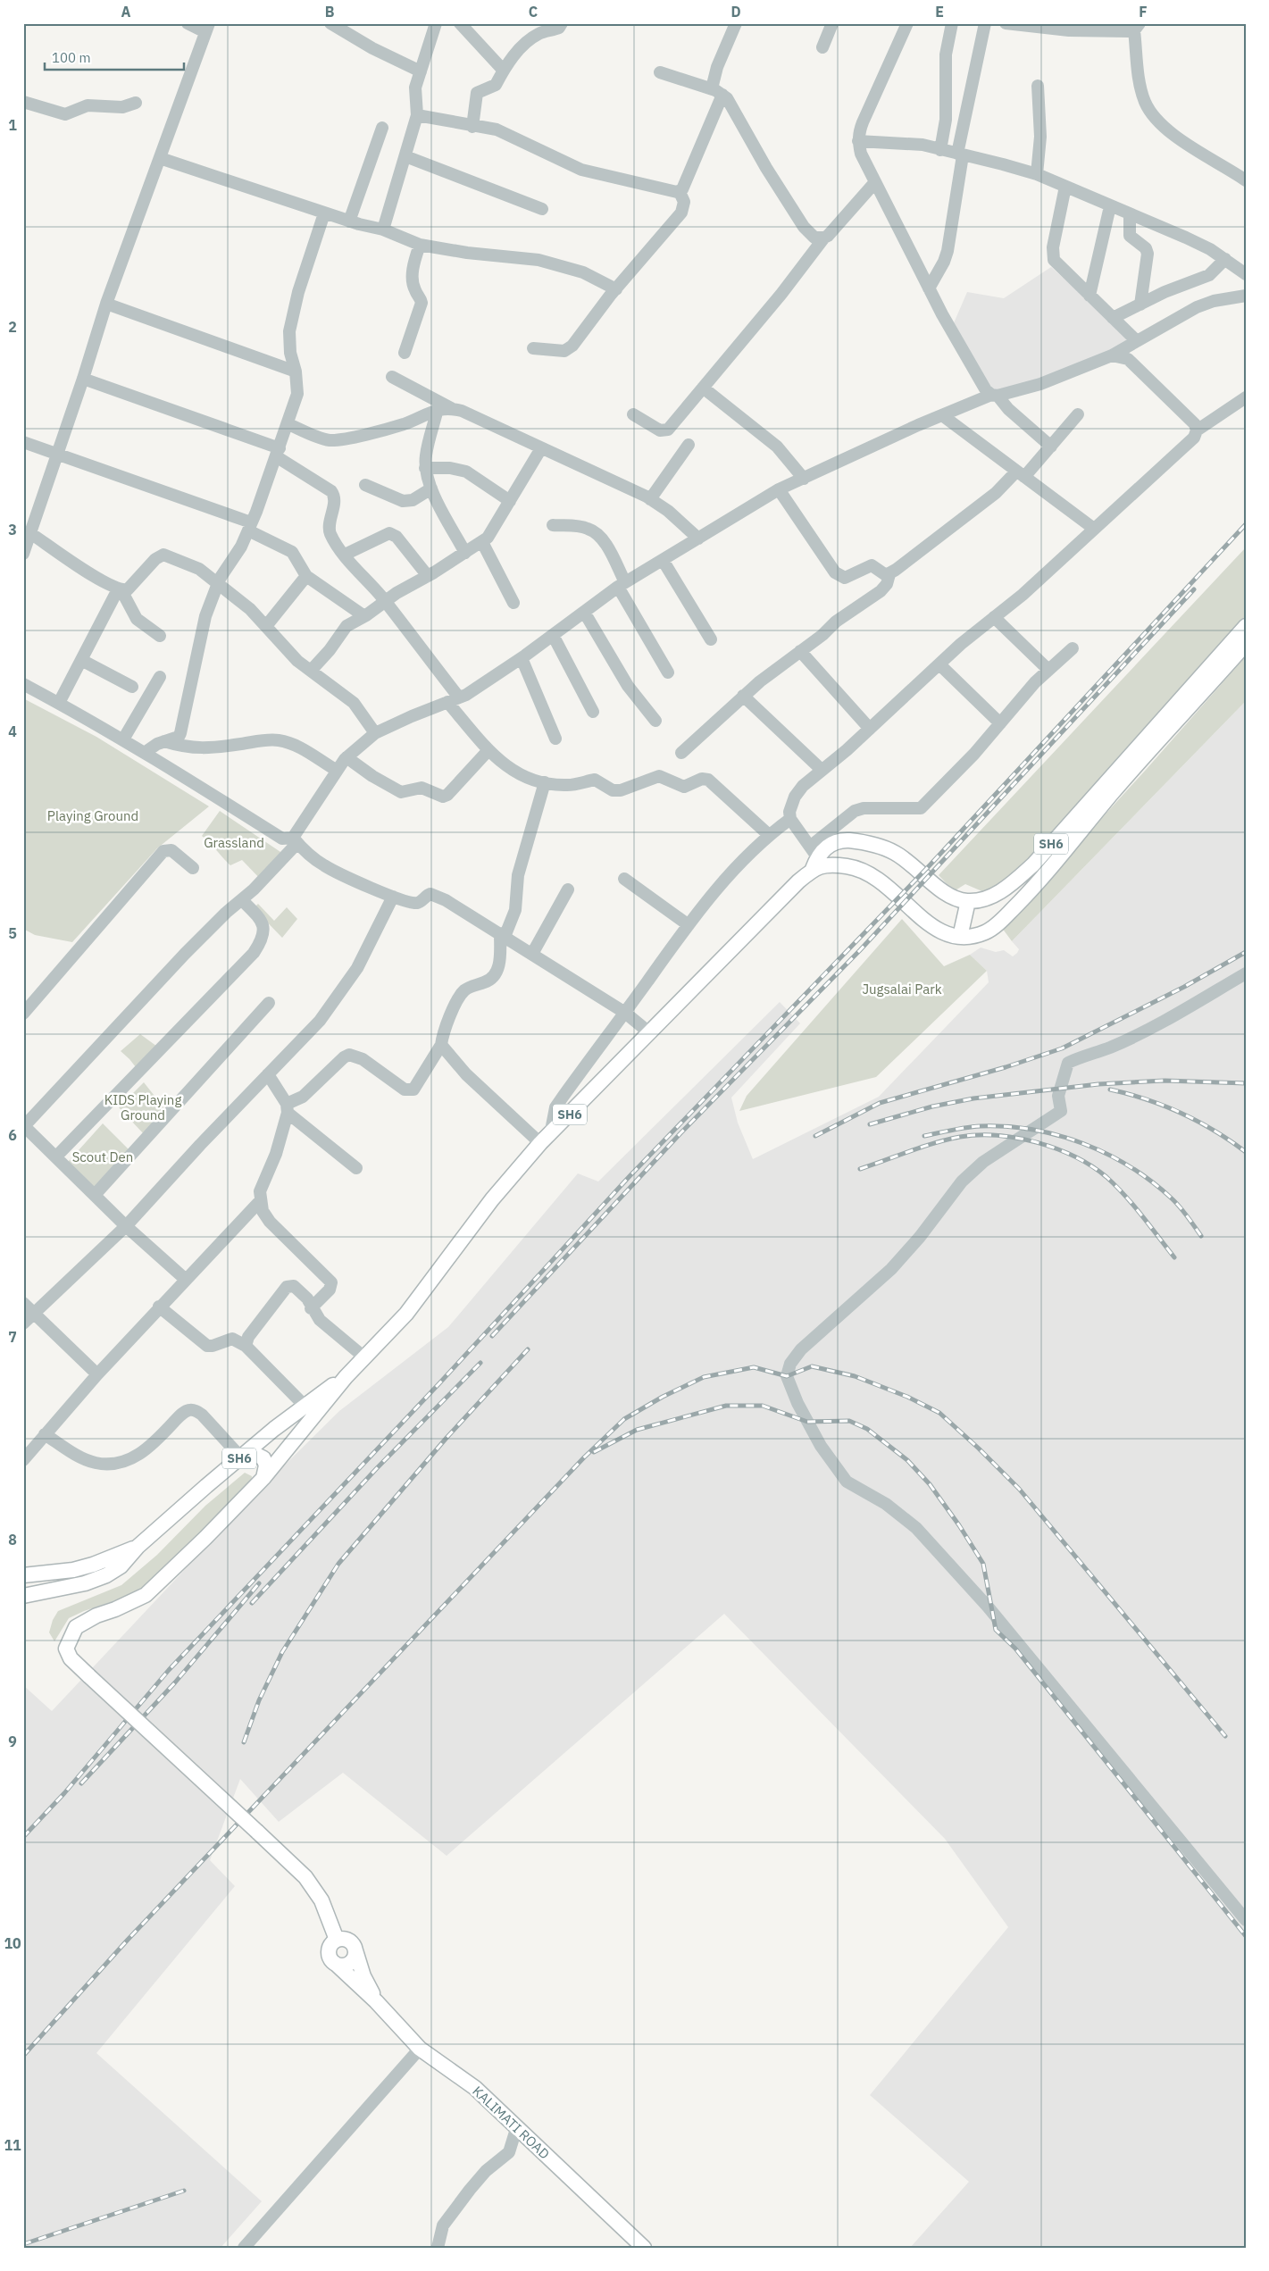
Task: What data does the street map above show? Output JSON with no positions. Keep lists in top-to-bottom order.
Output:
{
  "streets": {
    "main road": ["SH6", "KALIMATI ROAD"]
  },
  "parks": [
    "Playing Ground",
    "Grassland",
    "Jugsalai Park",
    "KIDS Playing Ground",
    "Scout Den"
  ],
  "scale_bar": "100 m",
  "grid": {
    "columns": [
      "A",
      "B",
      "C",
      "D",
      "E",
      "F"
    ],
    "rows": [
      "1",
      "2",
      "3",
      "4",
      "5",
      "6",
      "7",
      "8",
      "9",
      "10",
      "11"
    ]
  }
}
